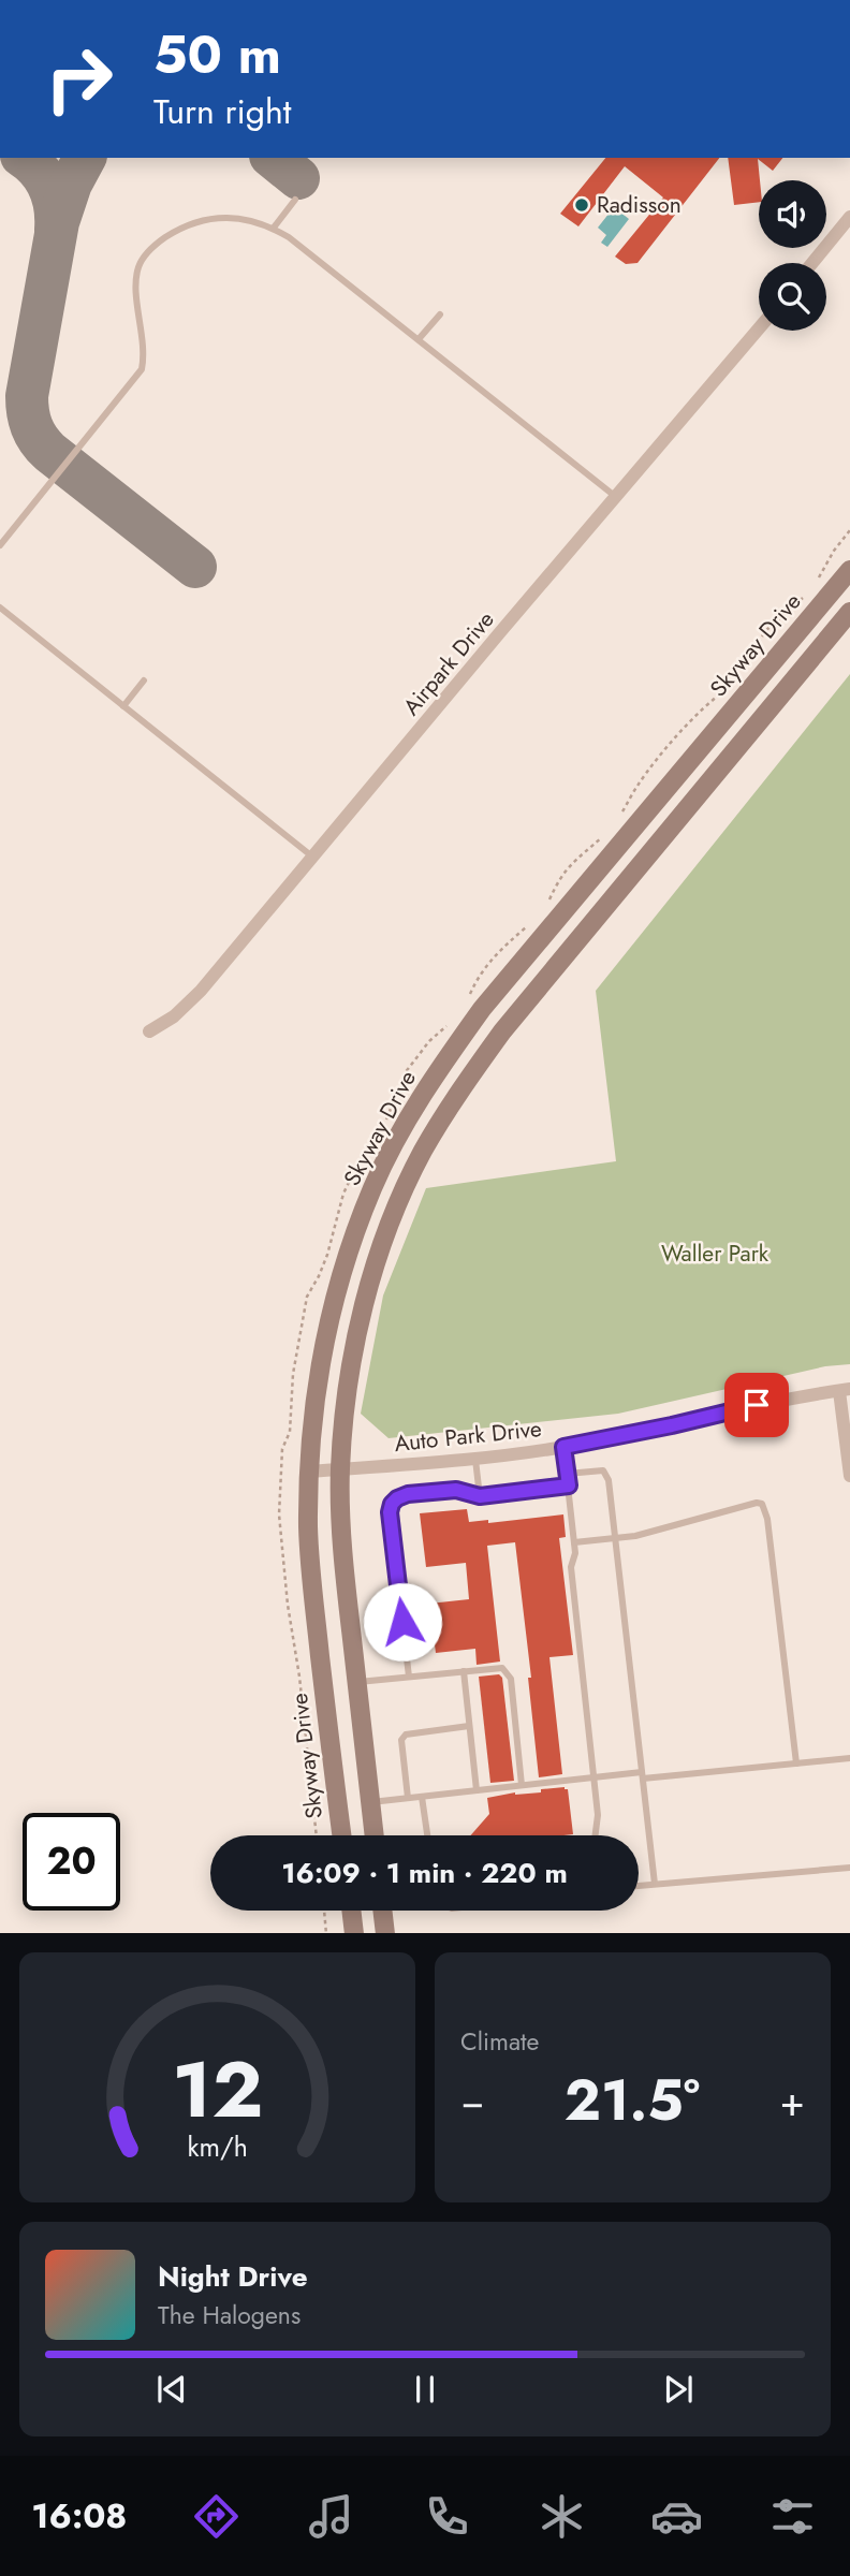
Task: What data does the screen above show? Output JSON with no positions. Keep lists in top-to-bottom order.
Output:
{
  "streets": {
    "main road": ["Skyway Drive"],
    "street": ["Airpark Drive", "Auto Park Drive"]
  },
  "crossings": [
    ["Skyway Drive", "Auto Park Drive"]
  ],
  "parks": ["Waller Park"],
  "places": ["Radisson"],
  "page": {
    "turn": ["50 m", "Turn right"],
    "limit": "20",
    "trip": "16:09 · 1 min · 220 m",
    "tile": "Climate",
    "heat": ["−", "21.5°", "+"],
    "song": ["Night Drive", "The Halogens"],
    "tabs": "16:08",
    "gauge": ["12", "km/h"]
  }
}
